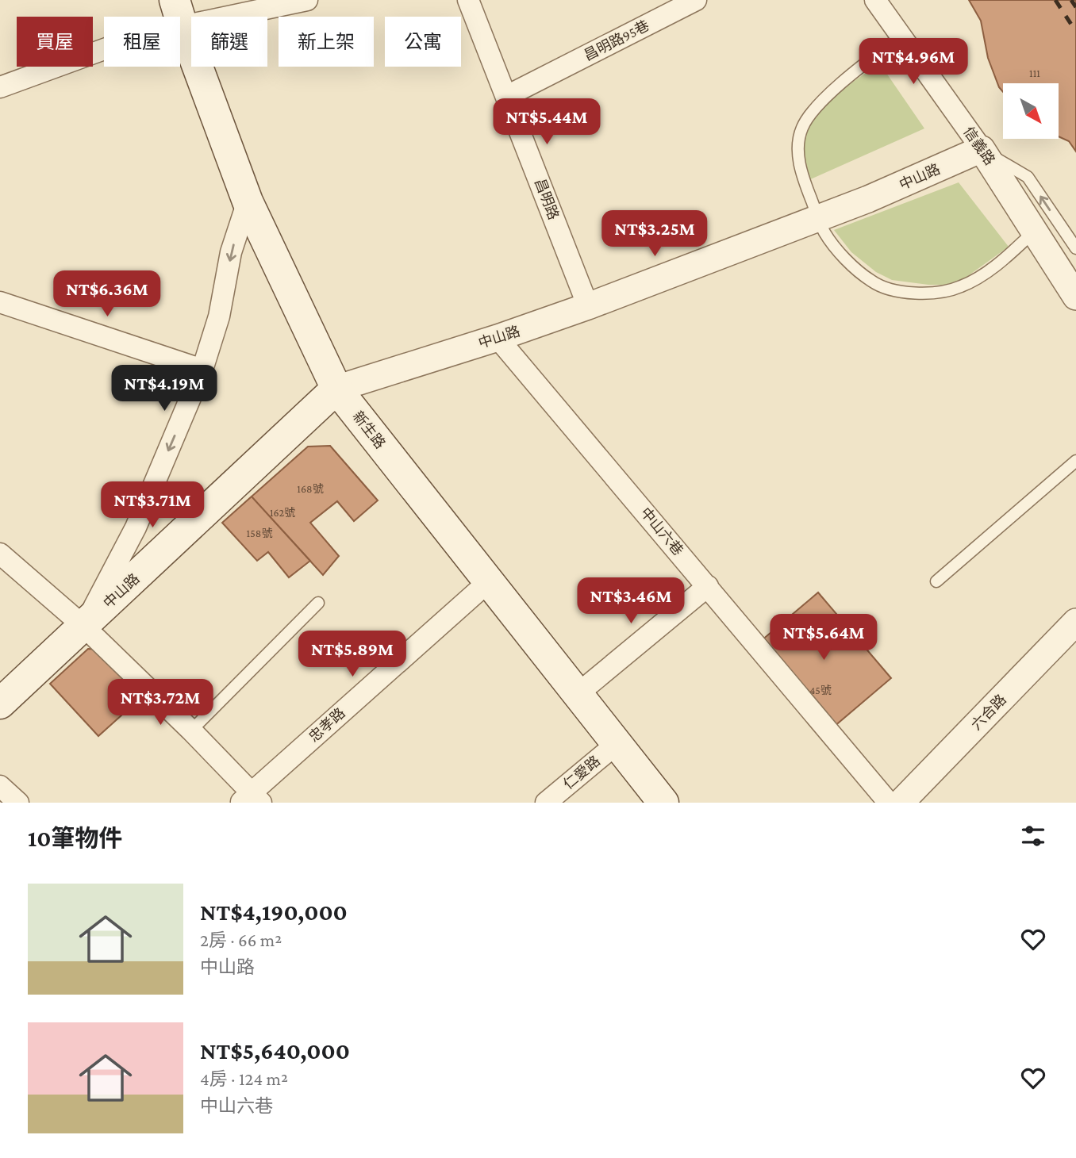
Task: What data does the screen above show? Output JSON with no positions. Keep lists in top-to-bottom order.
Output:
{
  "streets": {
    "main road": ["中山路", "新生路"],
    "street": [
      "昌明路95巷",
      "信義路",
      "昌明路",
      "中山六巷",
      "六合路",
      "忠孝路",
      "仁愛路"
    ]
  },
  "crossings": [
    ["昌明路95巷", "昌明路"],
    ["信義路", "中山路"],
    ["中山路", "昌明路"],
    ["中山路", "新生路"],
    ["中山路", "中山六巷"],
    ["新生路", "忠孝路"],
    ["新生路", "仁愛路"],
    ["中山六巷", "六合路"]
  ],
  "house_numbers": [
    "111",
    "168號",
    "162號",
    "158號",
    "45號"
  ],
  "north": "bottom right",
  "page": {
    "chip": [
      "買屋",
      "租屋",
      "篩選",
      "新上架",
      "公寓"
    ],
    "price": [
      "NT$4.96M",
      "NT$5.44M",
      "NT$3.25M",
      "NT$6.36M",
      "NT$4.19M",
      "NT$3.71M",
      "NT$3.46M",
      "NT$5.64M",
      "NT$5.89M",
      "NT$3.72M"
    ],
    "heading": "10筆物件",
    "list": [
      {
        "name": "NT$4,190,000",
        "note": "2房 · 66 m² · 中山路"
      },
      {
        "name": "NT$5,640,000",
        "note": "4房 · 124 m² · 中山六巷"
      }
    ]
  }
}
